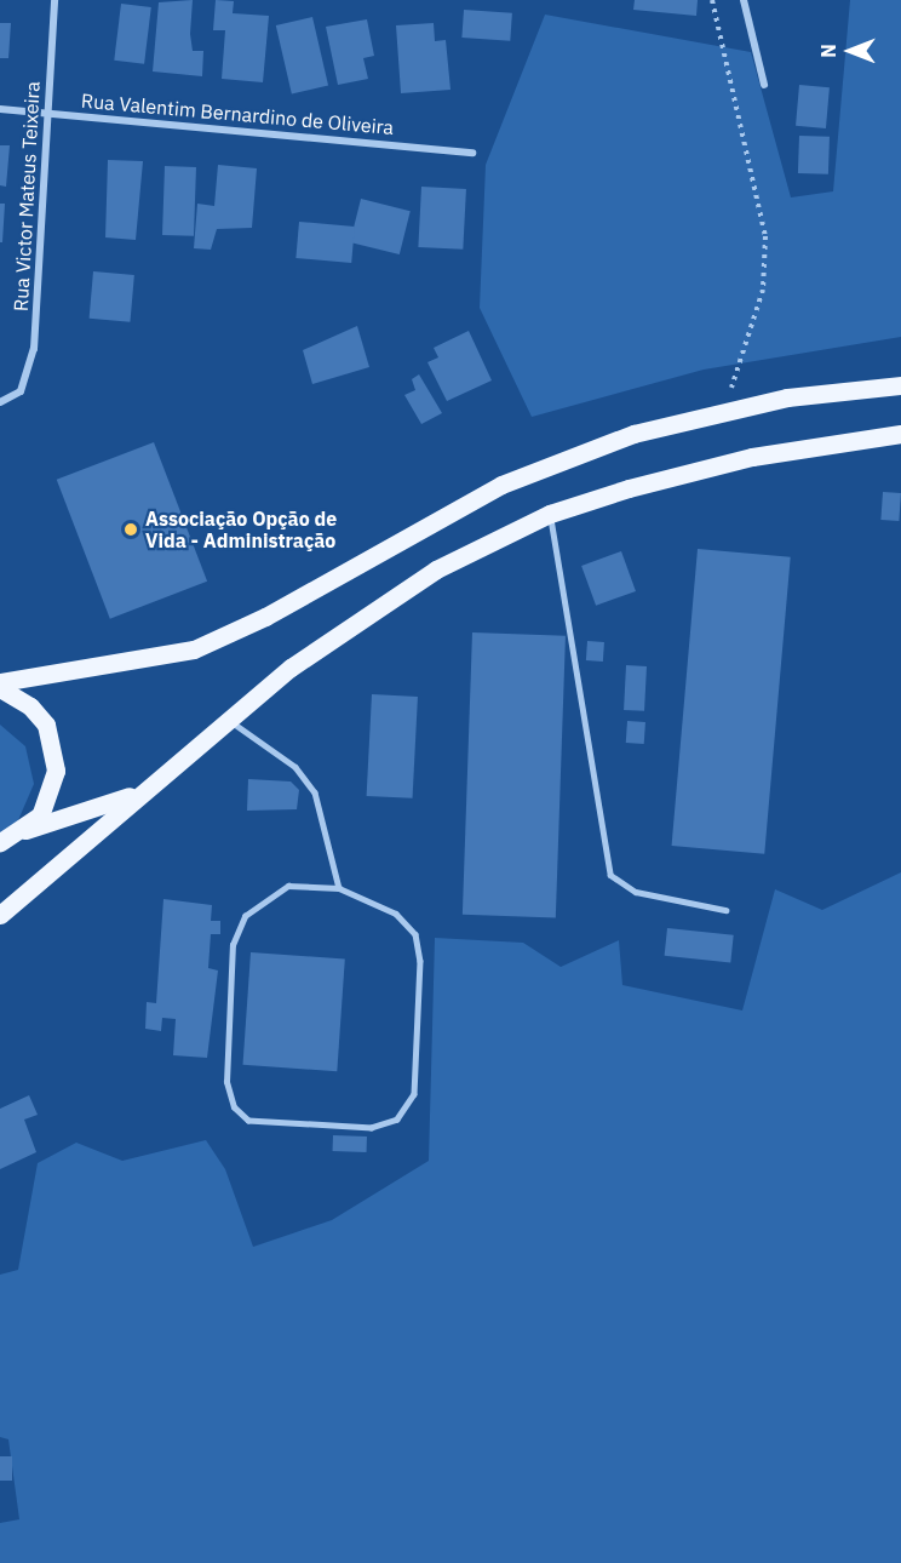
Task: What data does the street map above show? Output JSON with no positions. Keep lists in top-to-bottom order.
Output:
{
  "streets": {
    "street": ["Rua Valentim Bernardino de Oliveira", "Rua Victor Mateus Teixeira"]
  },
  "crossings": [
    ["Rua Valentim Bernardino de Oliveira", "Rua Victor Mateus Teixeira"]
  ],
  "places": ["Associação Opção de Vida - Administração"],
  "north": "left"
}
